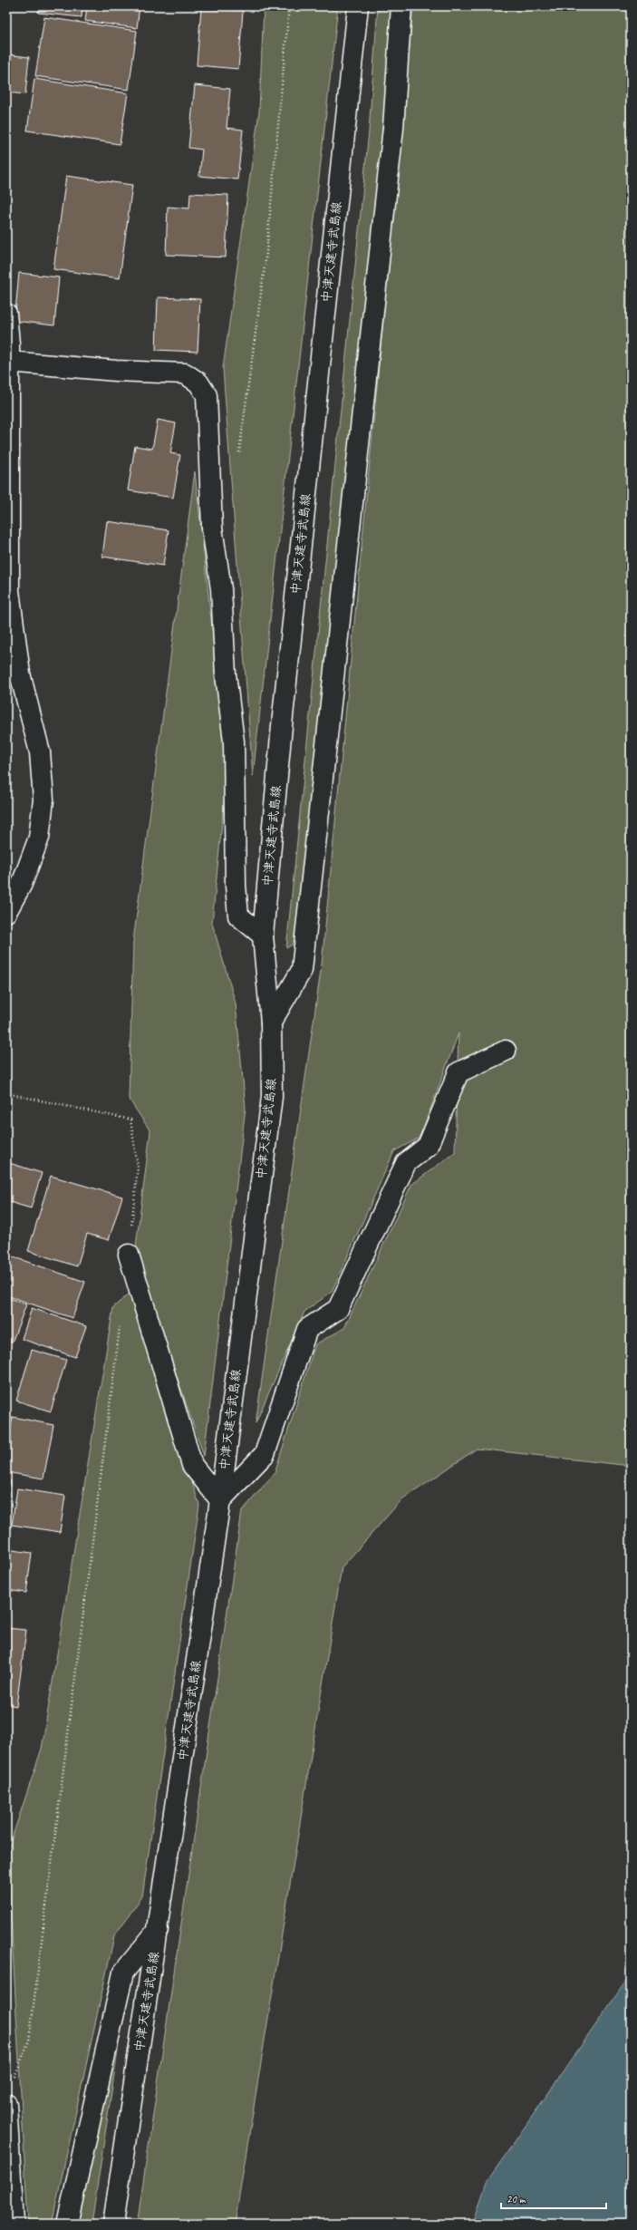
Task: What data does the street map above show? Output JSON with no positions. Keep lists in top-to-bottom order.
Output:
{
  "streets": {
    "main road": ["中津天建寺武島線"]
  },
  "scale_bar": "20 m"
}
